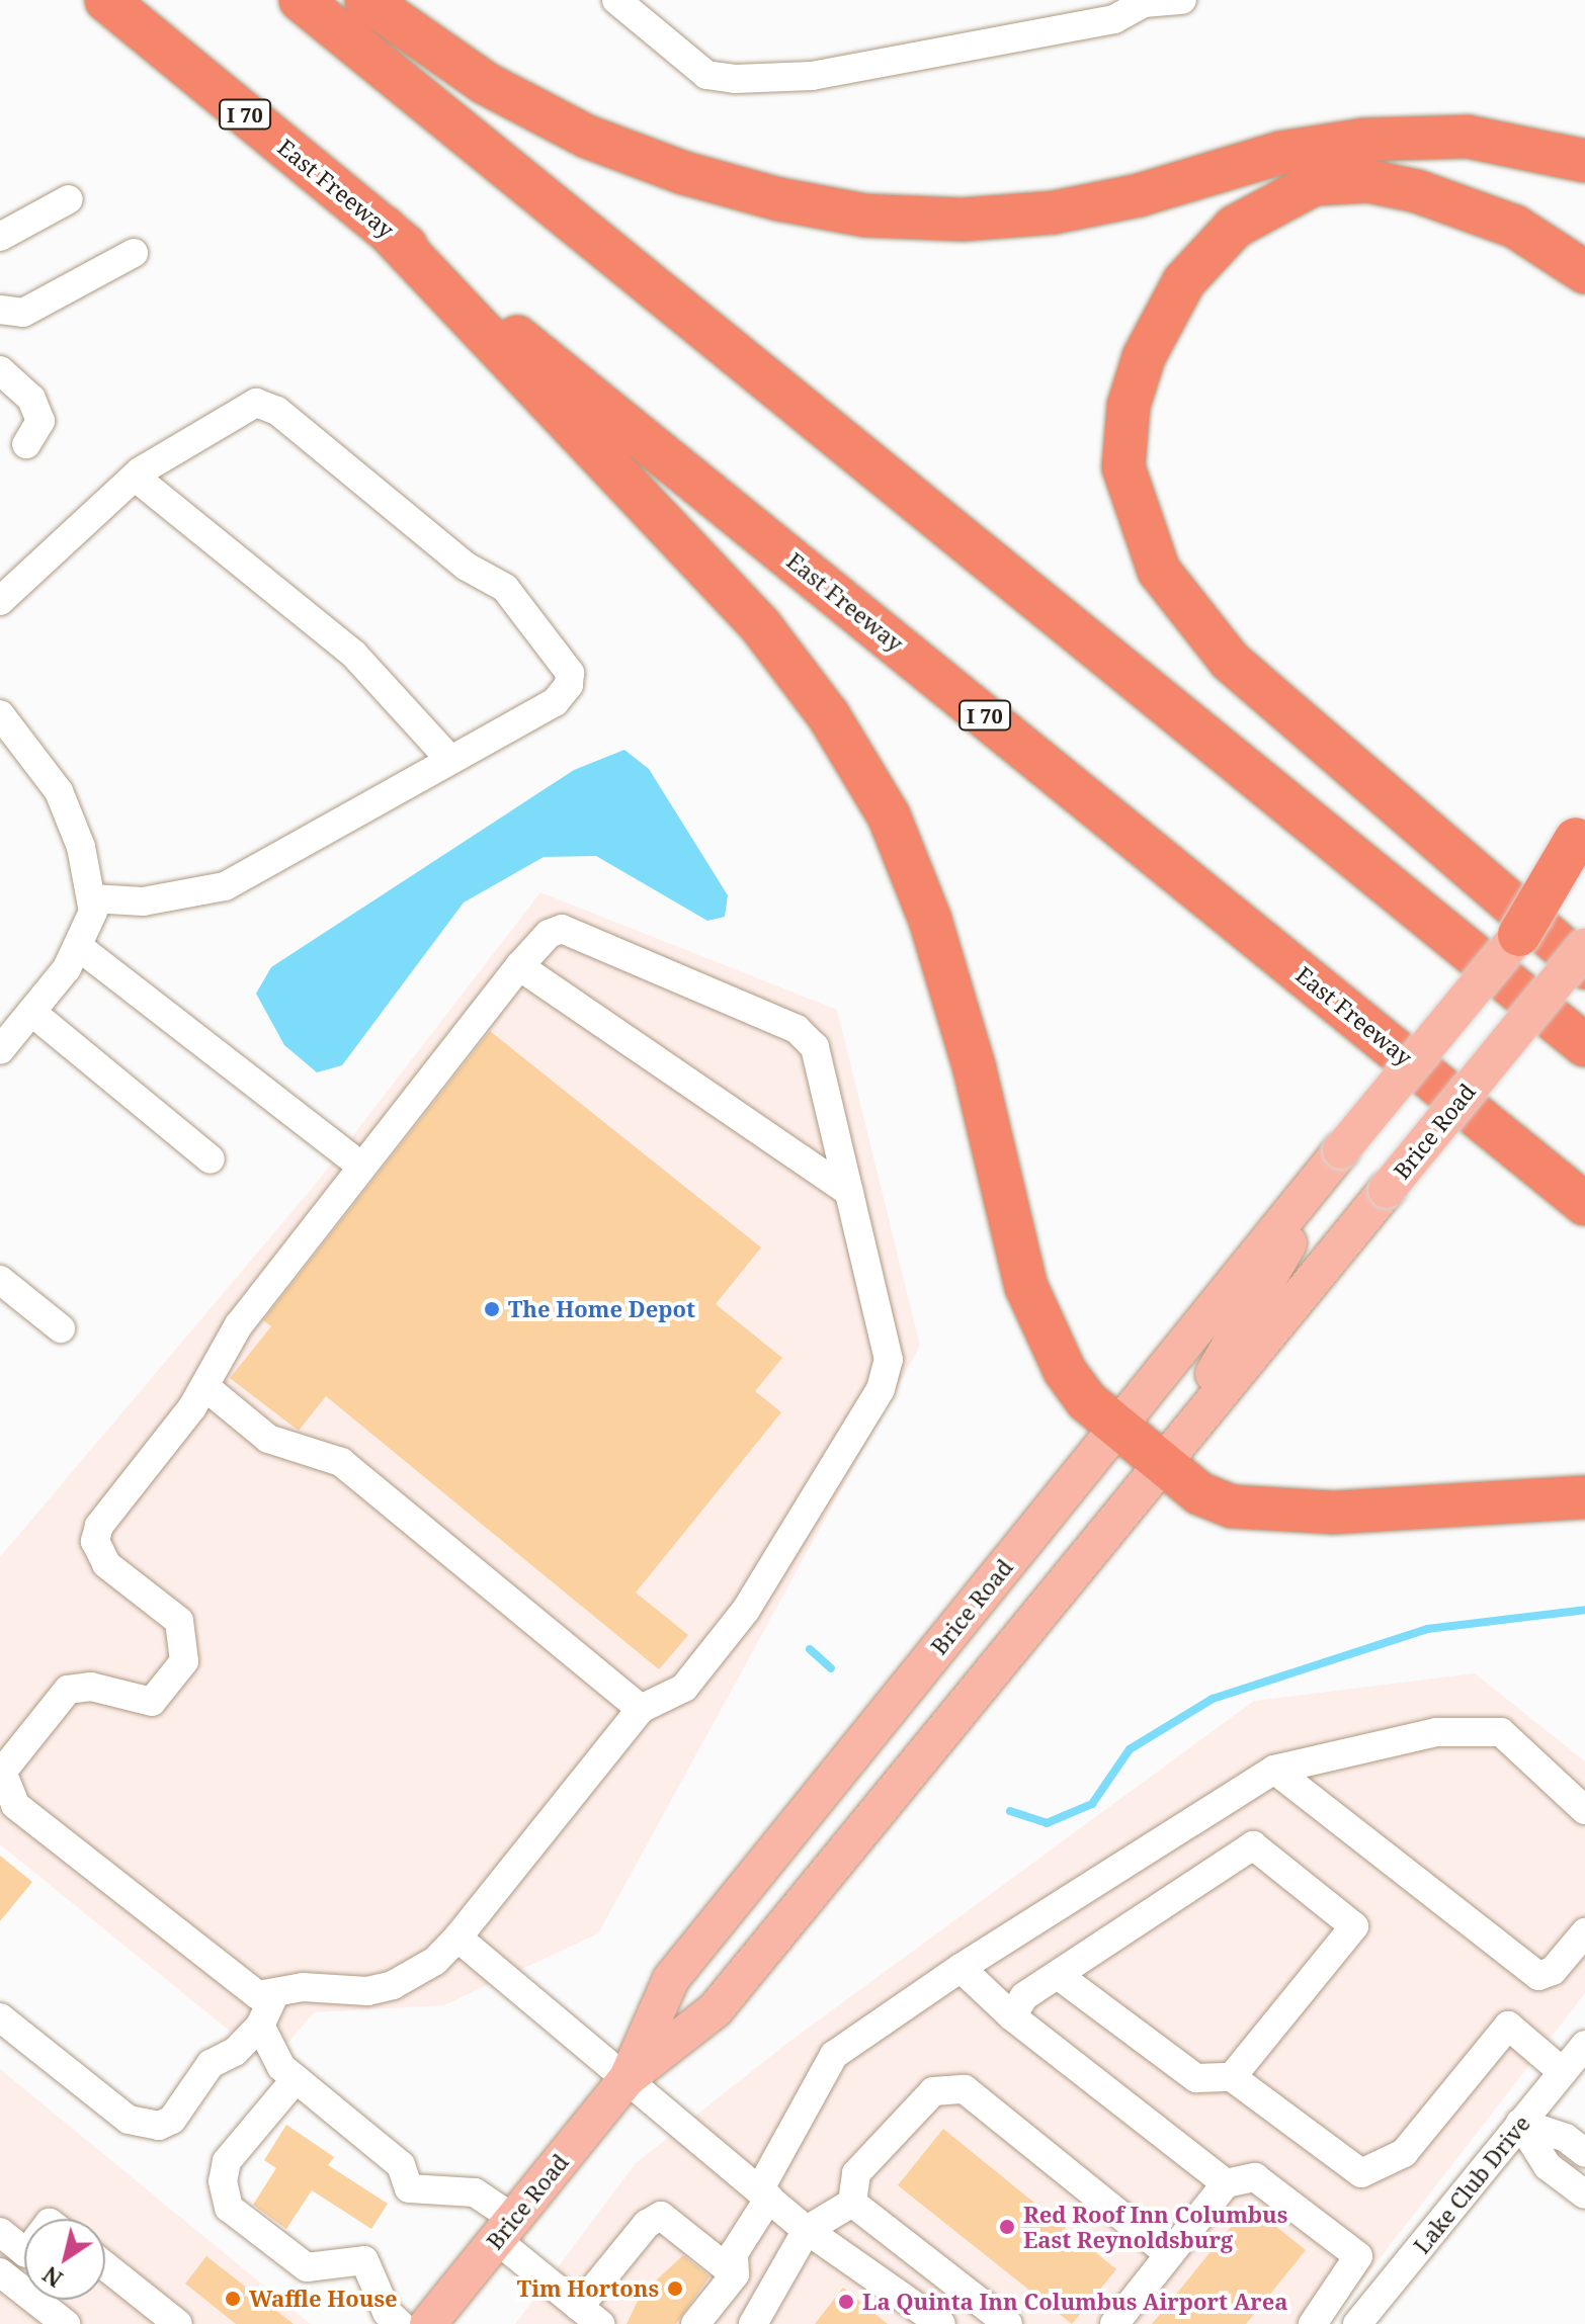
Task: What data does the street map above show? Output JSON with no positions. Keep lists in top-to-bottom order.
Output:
{
  "streets": {
    "highway": ["I 70", "East Freeway"],
    "main road": ["Brice Road"],
    "street": ["Lake Club Drive"]
  },
  "places": [
    "The Home Depot",
    "Red Roof Inn Columbus East Reynoldsburg",
    "Tim Hortons",
    "Waffle House",
    "La Quinta Inn Columbus Airport Area"
  ],
  "north": "bottom left"
}
